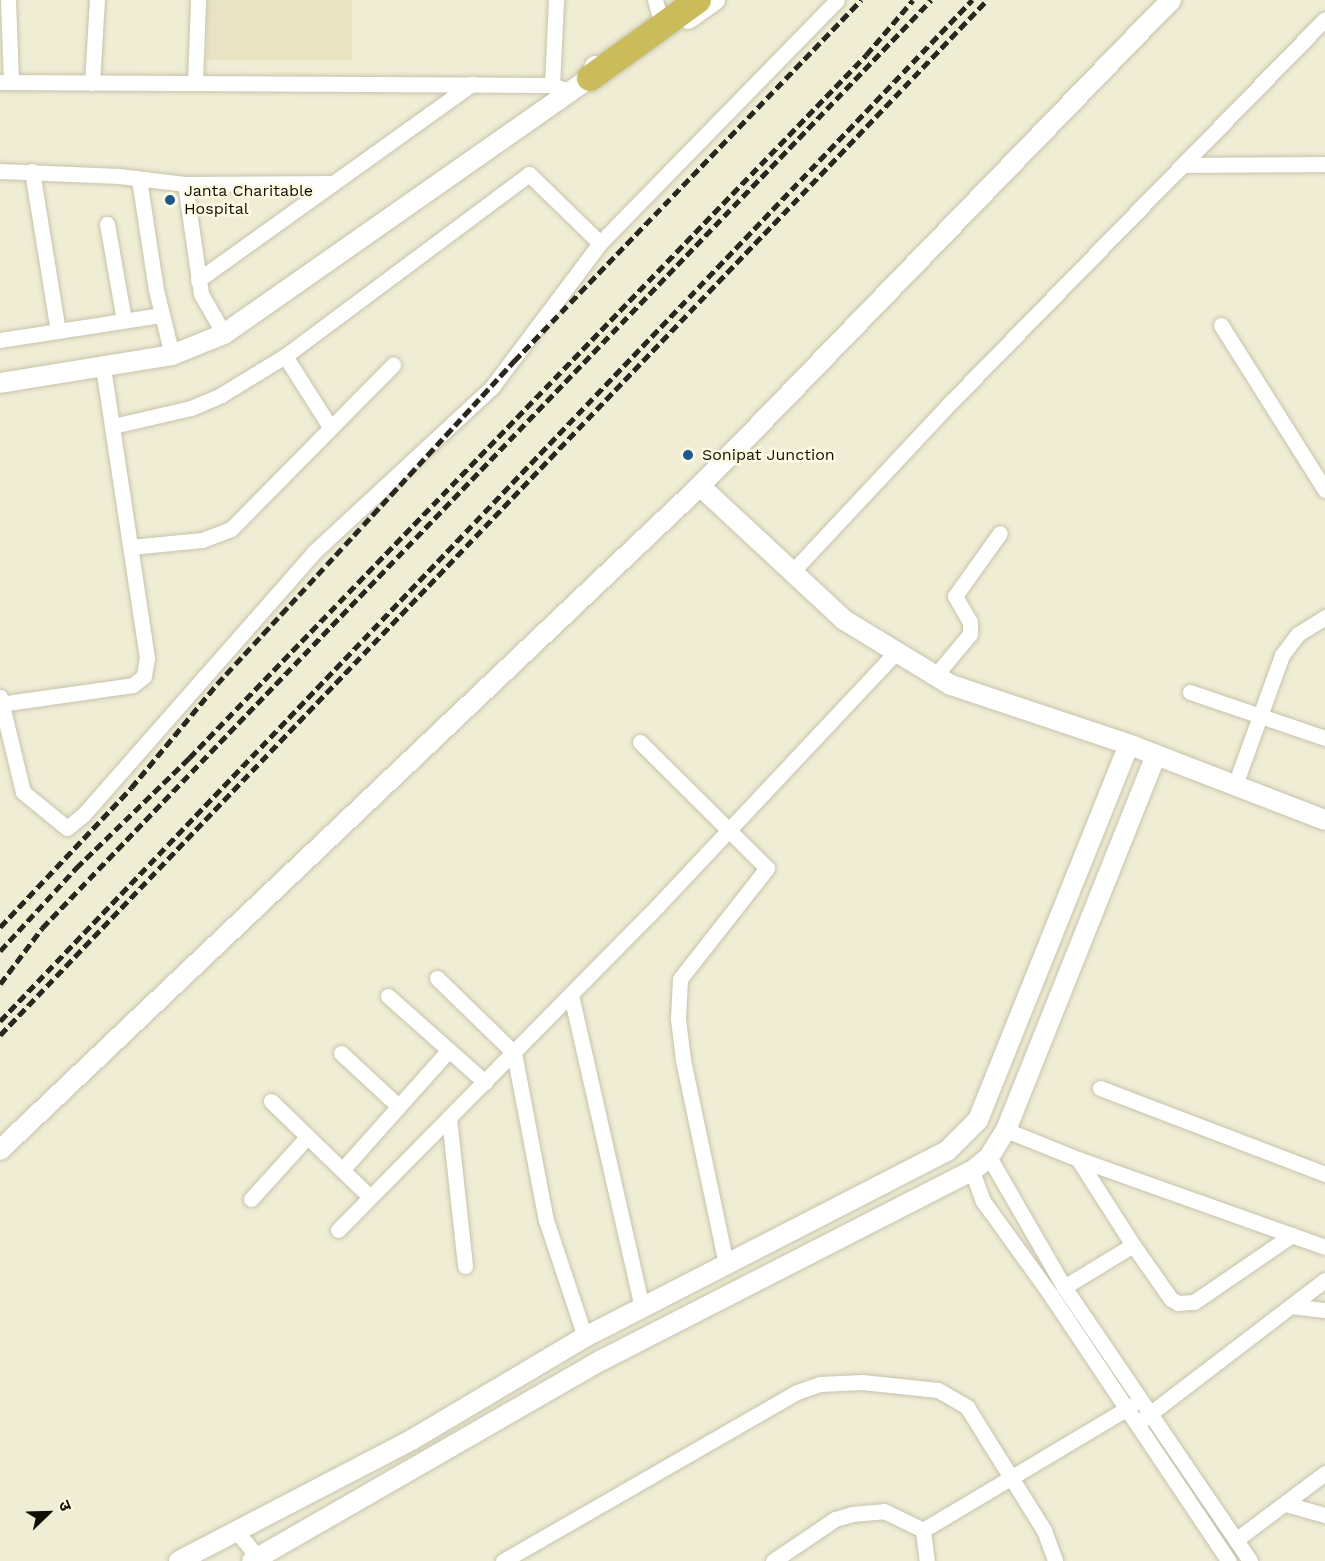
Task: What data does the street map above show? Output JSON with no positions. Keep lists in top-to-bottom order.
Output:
{
  "places": ["Janta Charitable Hospital", "Sonipat Junction"],
  "north": "top right"
}
